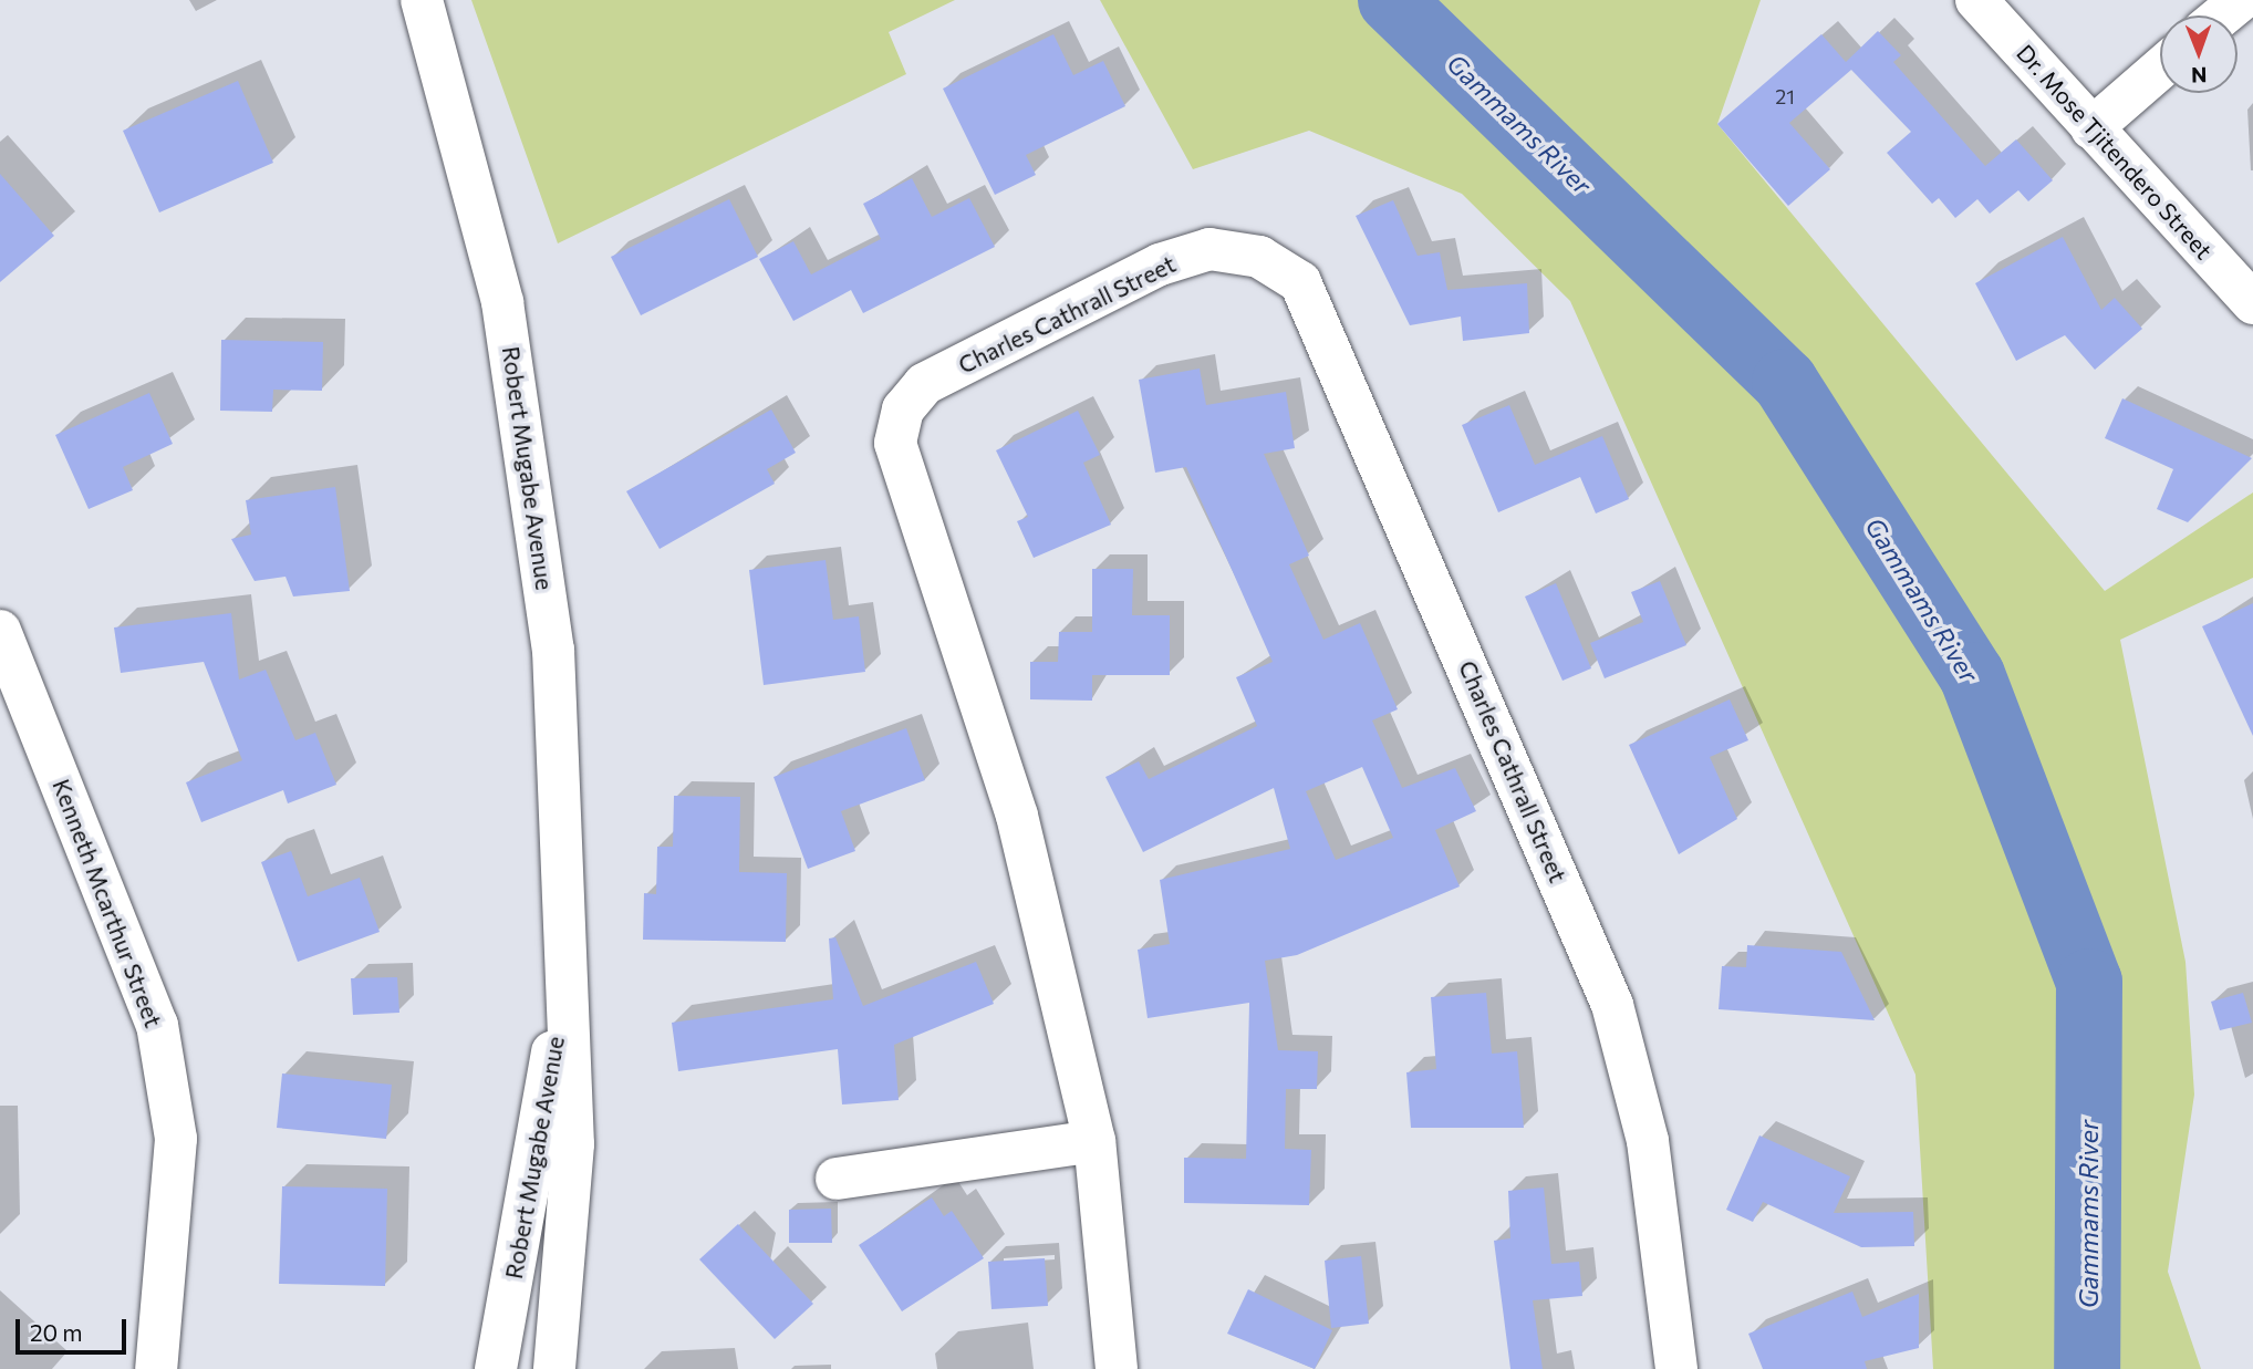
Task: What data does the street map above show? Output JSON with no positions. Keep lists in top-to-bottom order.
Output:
{
  "streets": {
    "street": [
      "Dr. Mose Tjitendero Street",
      "Charles Cathrall Street",
      "Robert Mugabe Avenue",
      "Kenneth Mcarthur Street"
    ]
  },
  "water": ["Gammams River"],
  "house_numbers": ["21"],
  "scale_bar": "20 m",
  "north": "bottom"
}
